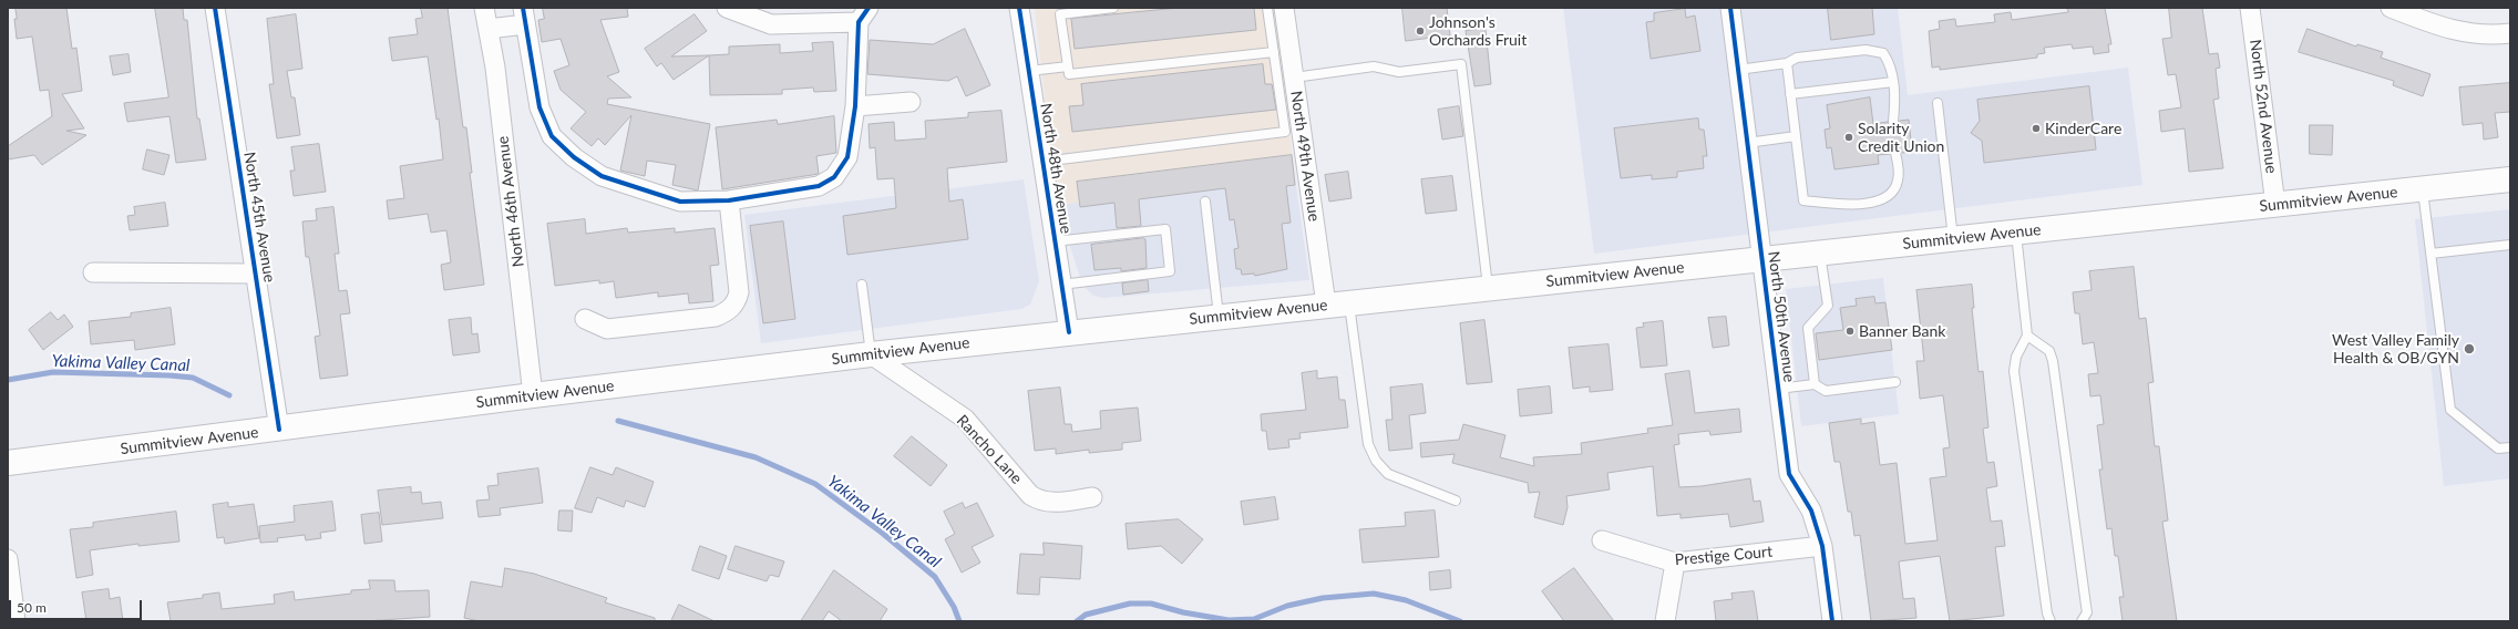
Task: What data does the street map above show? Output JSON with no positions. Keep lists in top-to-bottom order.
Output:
{
  "streets": {
    "main road": ["Summitview Avenue"],
    "street": [
      "North 52nd Avenue",
      "North 49th Avenue",
      "North 48th Avenue",
      "North 46th Avenue",
      "North 45th Avenue",
      "North 50th Avenue",
      "Rancho Lane",
      "Prestige Court"
    ]
  },
  "crossings": [
    ["North 52nd Avenue", "Summitview Avenue"],
    ["North 49th Avenue", "Summitview Avenue"],
    ["North 48th Avenue", "Summitview Avenue"],
    ["Summitview Avenue", "North 46th Avenue"],
    ["Summitview Avenue", "North 45th Avenue"],
    ["Summitview Avenue", "North 50th Avenue"],
    ["Summitview Avenue", "Rancho Lane"],
    ["North 50th Avenue", "Prestige Court"]
  ],
  "water": ["Yakima Valley Canal"],
  "places": [
    "Johnson's Orchards Fruit",
    "KinderCare",
    "Solarity Credit Union",
    "Banner Bank",
    "West Valley Family Health & OB/GYN"
  ],
  "scale_bar": "50 m"
}
